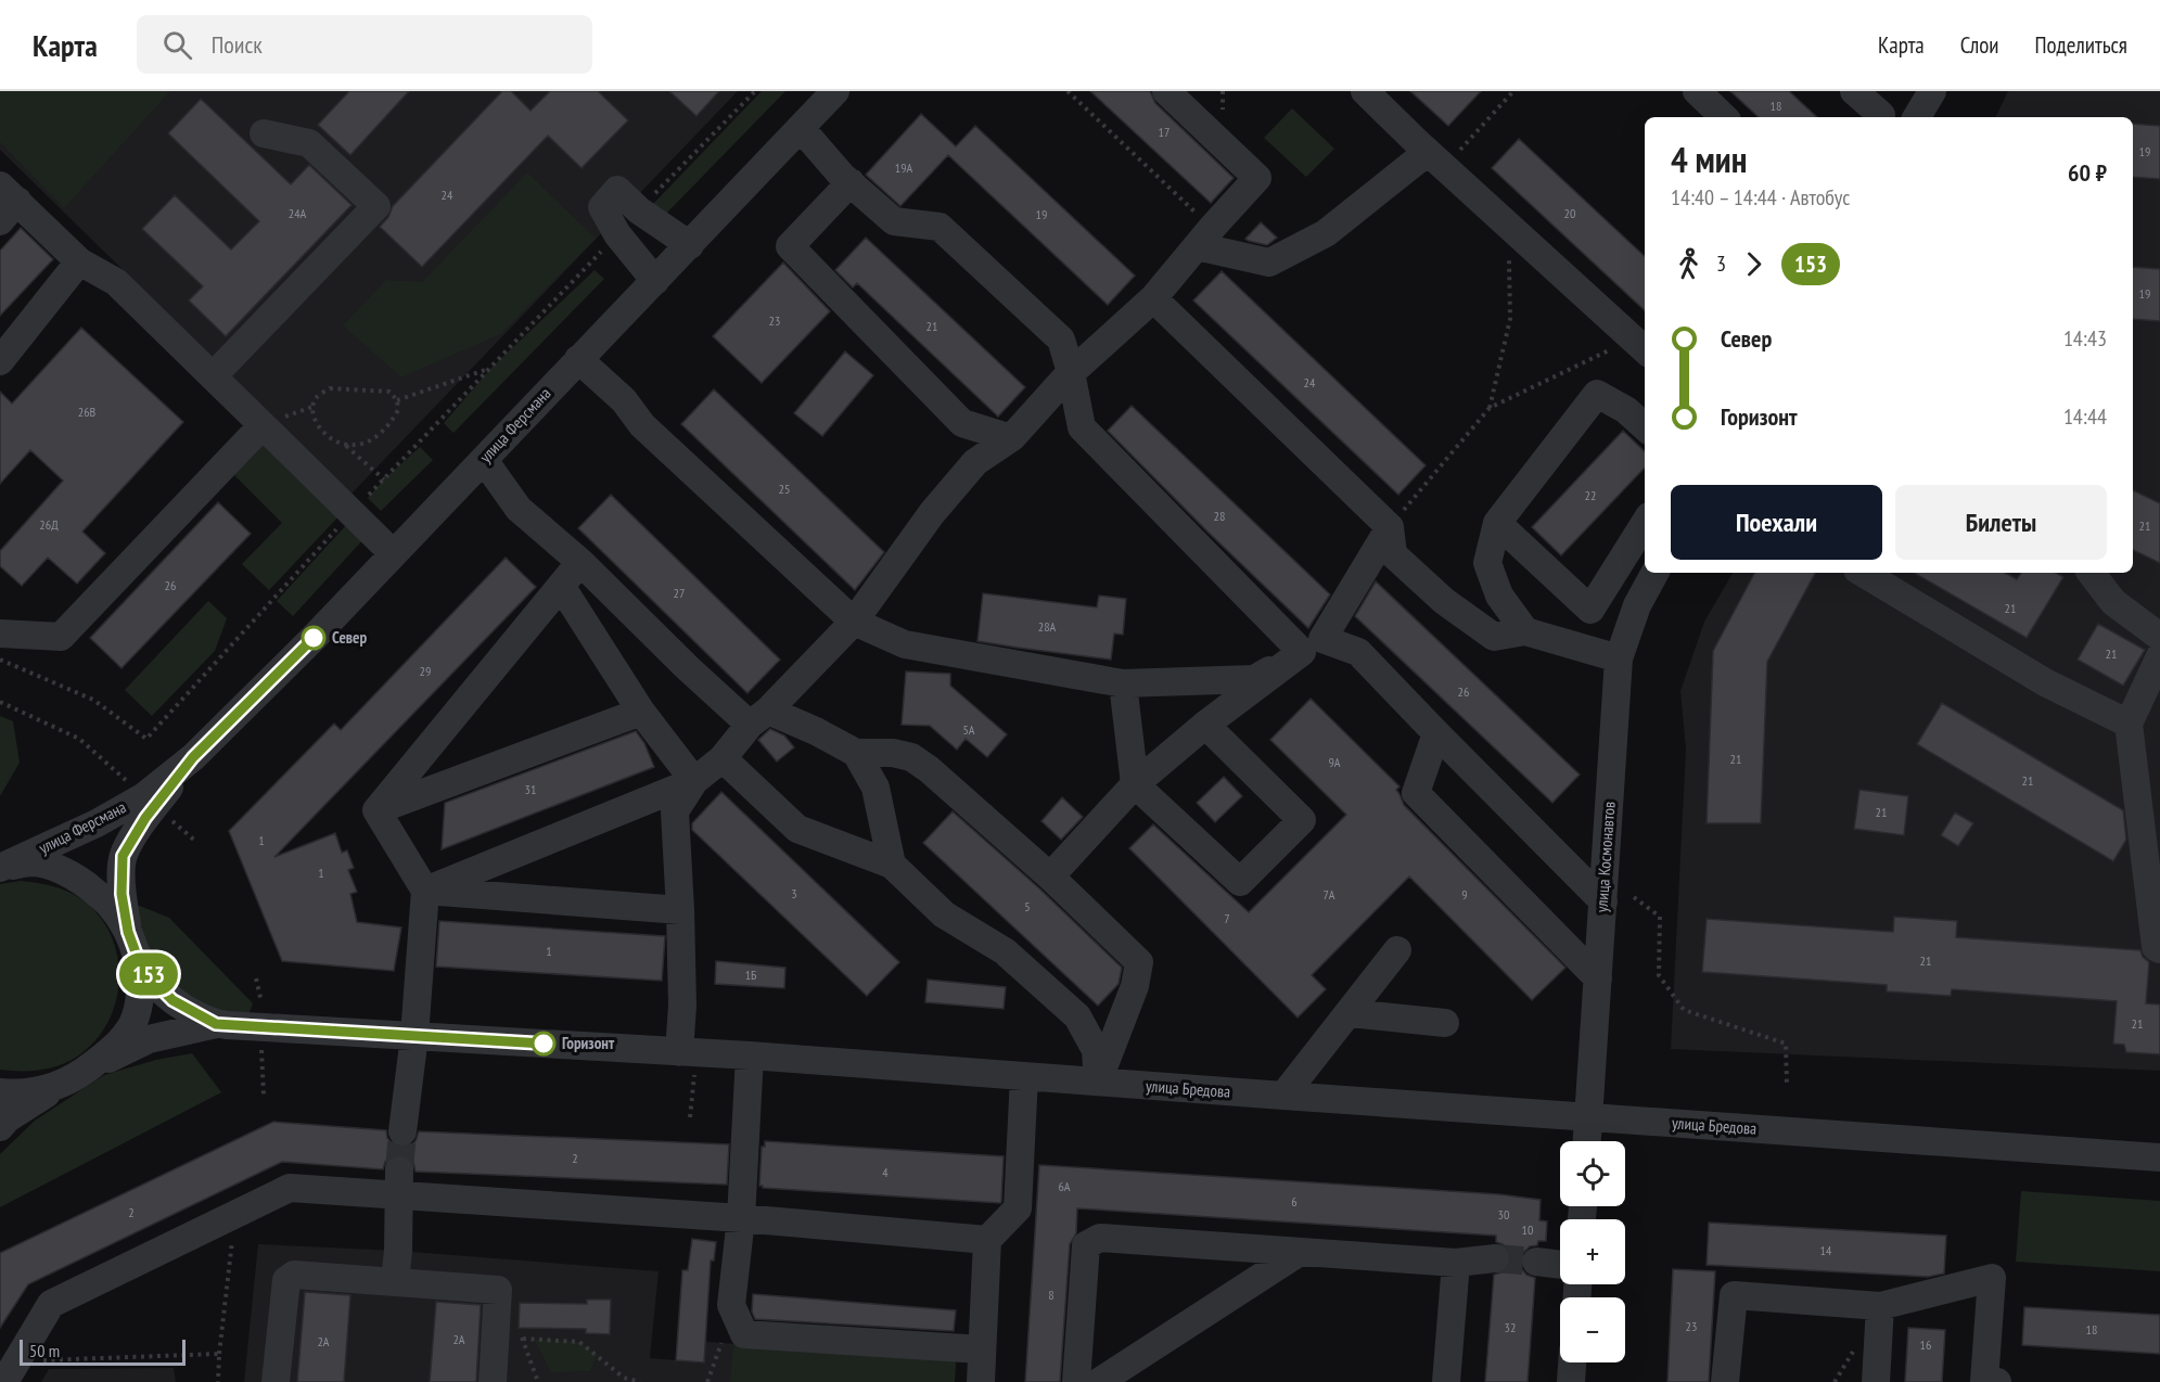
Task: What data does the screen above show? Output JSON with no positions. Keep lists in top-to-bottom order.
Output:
{
  "streets": {
    "street": ["улица Ферсмана", "улица Космонавтов", "улица Бредова"]
  },
  "crossings": [
    ["улица Космонавтов", "улица Бредова"]
  ],
  "places": ["Север", "Горизонт"],
  "lines": ["bus line 153"],
  "house_numbers": [
    "18",
    "17",
    "19",
    "19А",
    "24",
    "24А",
    "20",
    "19",
    "19",
    "23",
    "21",
    "24",
    "26В",
    "25",
    "22",
    "28",
    "26Д",
    "21",
    "26",
    "27",
    "21",
    "28А",
    "21",
    "29",
    "26",
    "5А",
    "21",
    "9А",
    "21",
    "31",
    "21",
    "1",
    "1",
    "3",
    "7А",
    "9",
    "5",
    "7",
    "1",
    "21",
    "1Б",
    "21",
    "2",
    "4",
    "6А",
    "6",
    "2",
    "30",
    "10",
    "14",
    "8",
    "23",
    "32",
    "18",
    "2А",
    "2А",
    "16"
  ],
  "scale_bar": "50 m",
  "page": {
    "header": "Карта",
    "search": "Поиск",
    "nav": ["Карта", "Слои", "Поделиться"],
    "on_map": "153",
    "heading": ["4 мин", "14:40 – 14:44 · Автобус", "60 ₽"],
    "legs": ["3", "153"],
    "list": [
      {
        "name": "Север",
        "value": "14:43"
      },
      {
        "name": "Горизонт",
        "value": "14:44"
      }
    ],
    "buttons": ["Поехали", "Билеты"],
    "map_buttons": ["+", "−"],
    "scale": "50 m"
  }
}
